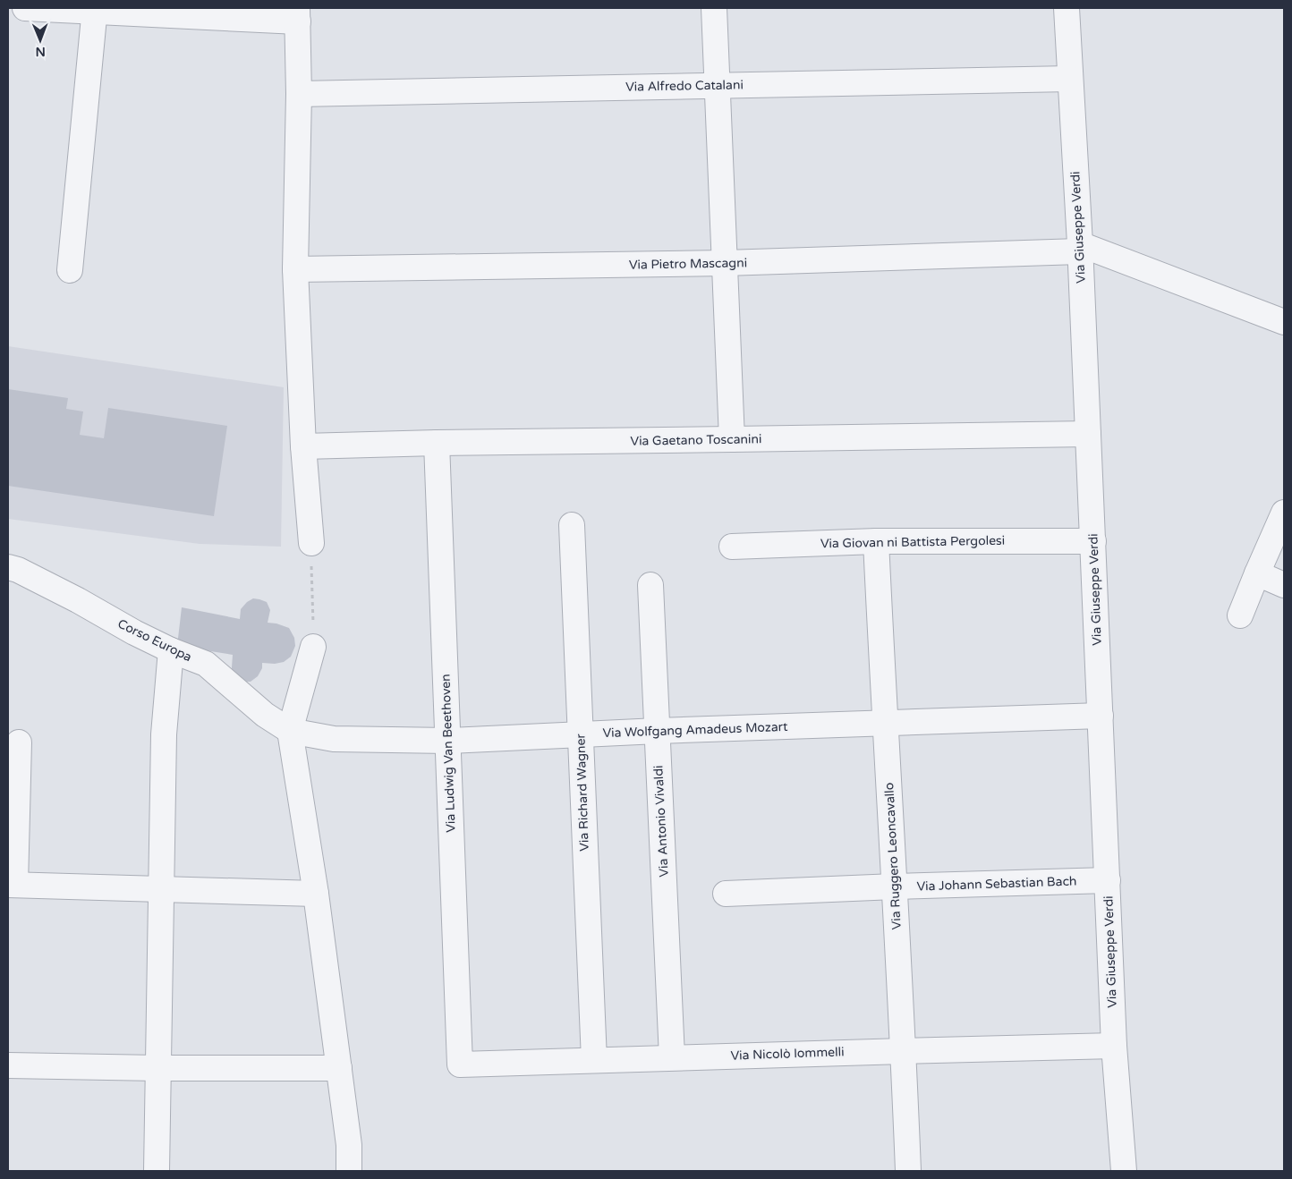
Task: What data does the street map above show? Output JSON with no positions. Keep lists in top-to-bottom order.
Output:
{
  "streets": {
    "street": [
      "Via Alfredo Catalani",
      "Via Giuseppe Verdi",
      "Via Pietro Mascagni",
      "Via Gaetano Toscanini",
      "Via Giovan ni Battista Pergolesi",
      "Corso Europa",
      "Via Wolfgang Amadeus Mozart",
      "Via Ludwig Van Beethoven",
      "Via Richard Wagner",
      "Via Antonio Vivaldi",
      "Via Ruggero Leoncavallo",
      "Via Johann Sebastian Bach",
      "Via Nicolò Iommelli"
    ]
  },
  "crossings": [
    ["Via Alfredo Catalani", "Via Giuseppe Verdi"],
    ["Via Giuseppe Verdi", "Via Pietro Mascagni"],
    ["Via Giuseppe Verdi", "Via Gaetano Toscanini"],
    ["Via Giuseppe Verdi", "Via Giovan ni Battista Pergolesi"],
    ["Via Giuseppe Verdi", "Via Wolfgang Amadeus Mozart"],
    ["Via Giuseppe Verdi", "Via Johann Sebastian Bach"],
    ["Via Giuseppe Verdi", "Via Nicolò Iommelli"],
    ["Via Gaetano Toscanini", "Via Ludwig Van Beethoven"],
    ["Via Giovan ni Battista Pergolesi", "Via Ruggero Leoncavallo"],
    ["Corso Europa", "Via Wolfgang Amadeus Mozart"],
    ["Via Wolfgang Amadeus Mozart", "Via Ludwig Van Beethoven"],
    ["Via Wolfgang Amadeus Mozart", "Via Richard Wagner"],
    ["Via Wolfgang Amadeus Mozart", "Via Antonio Vivaldi"],
    ["Via Wolfgang Amadeus Mozart", "Via Ruggero Leoncavallo"],
    ["Via Ludwig Van Beethoven", "Via Nicolò Iommelli"],
    ["Via Richard Wagner", "Via Nicolò Iommelli"],
    ["Via Antonio Vivaldi", "Via Nicolò Iommelli"],
    ["Via Ruggero Leoncavallo", "Via Johann Sebastian Bach"],
    ["Via Ruggero Leoncavallo", "Via Nicolò Iommelli"]
  ],
  "north": "bottom"
}
